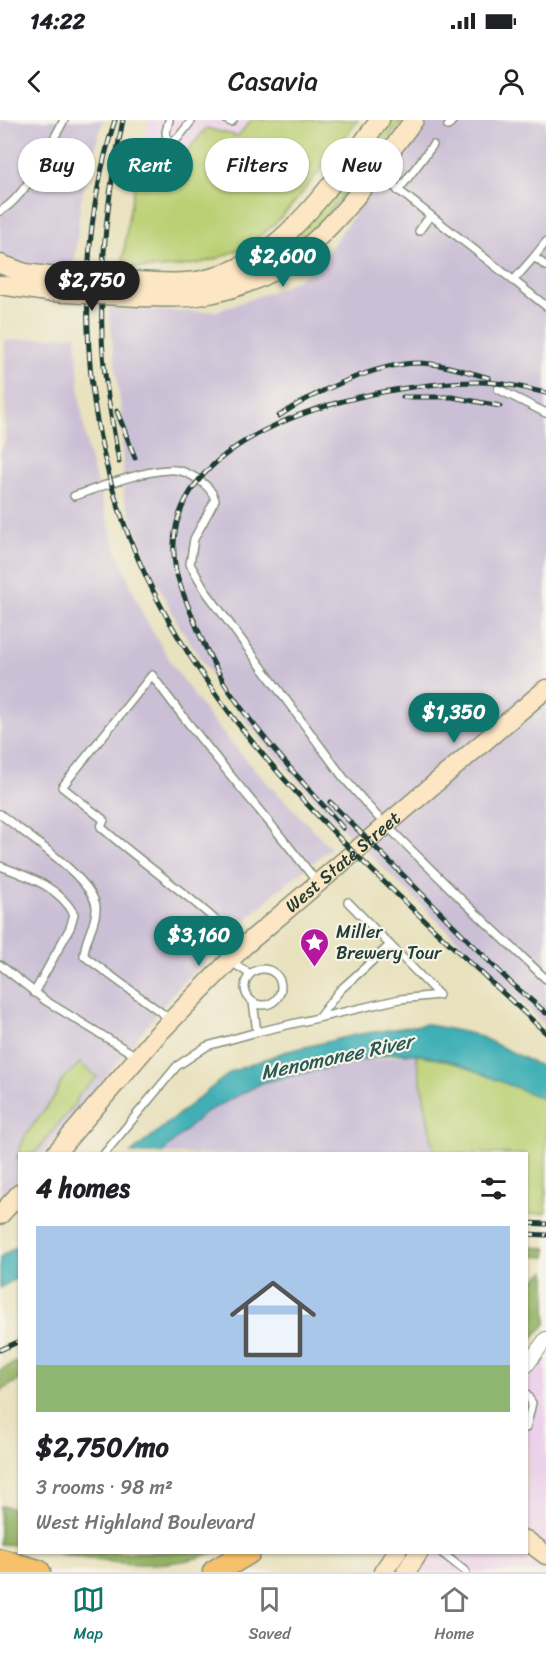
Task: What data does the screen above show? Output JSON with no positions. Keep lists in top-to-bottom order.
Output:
{
  "streets": {
    "street": ["West State Street"]
  },
  "water": ["Menomonee River"],
  "places": {
    "place": ["Miller Brewery Tour"]
  },
  "page": {
    "status": "14:22",
    "header": "Casavia",
    "chip": [
      "Buy",
      "Rent",
      "Filters",
      "New"
    ],
    "price": [
      "$2,600",
      "$2,750",
      "$1,350",
      "$3,160"
    ],
    "heading": "4 homes",
    "list": [
      {
        "name": "$2,750/mo",
        "note": "3 rooms · 98 m² · West Highland Boulevard"
      }
    ],
    "tabs": ["Map", "Saved", "Home"]
  }
}
